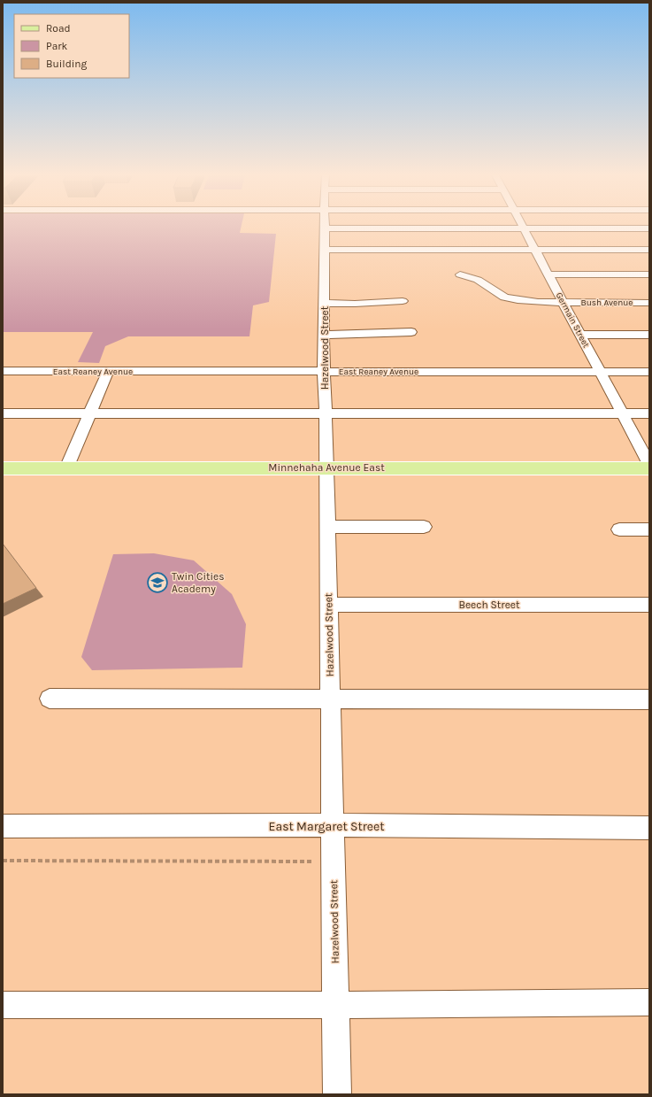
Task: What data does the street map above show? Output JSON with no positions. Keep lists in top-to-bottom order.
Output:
{
  "streets": {
    "main road": ["Minnehaha Avenue East"],
    "street": [
      "Bush Avenue",
      "Germain Street",
      "Hazelwood Street",
      "East Reaney Avenue",
      "Beech Street",
      "East Margaret Street"
    ]
  },
  "crossings": [
    ["Bush Avenue", "Germain Street"],
    ["Germain Street", "East Reaney Avenue"],
    ["Hazelwood Street", "East Reaney Avenue"],
    ["Hazelwood Street", "Minnehaha Avenue East"],
    ["Hazelwood Street", "Beech Street"],
    ["Hazelwood Street", "East Margaret Street"]
  ],
  "places": {
    "school or university": ["Twin Cities Academy"]
  },
  "legend": ["Road", "Park", "Building"]
}
